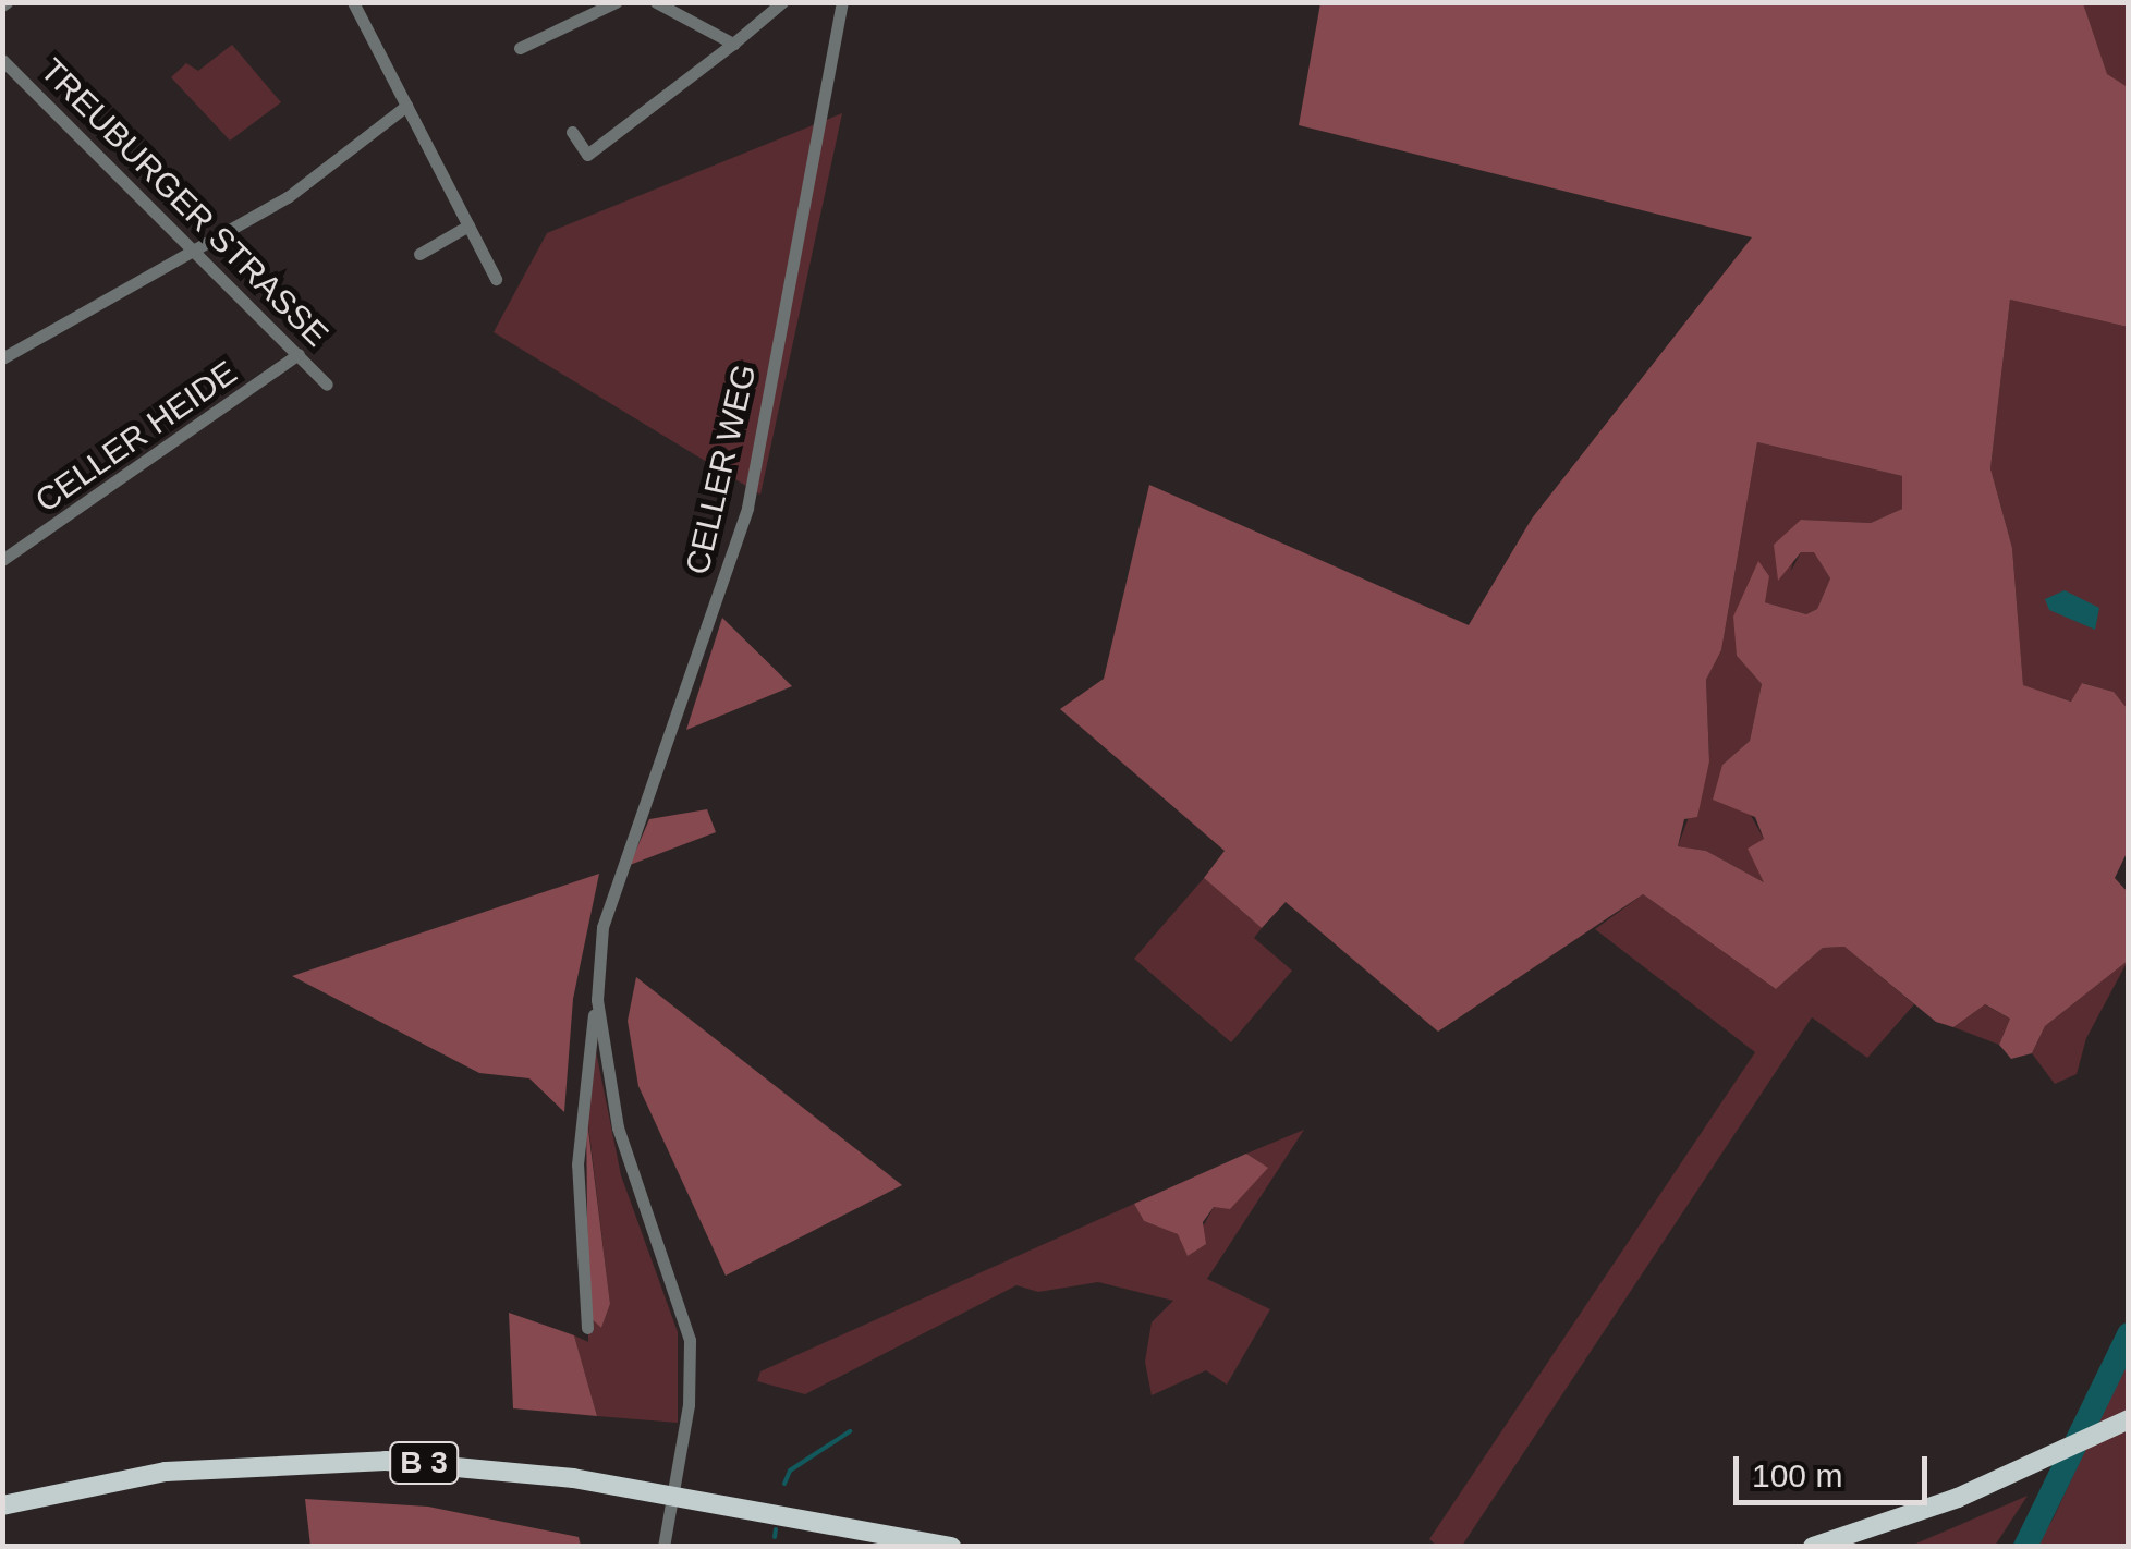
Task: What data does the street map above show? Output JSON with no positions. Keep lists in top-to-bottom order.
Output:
{
  "streets": {
    "highway": ["B 3"],
    "street": ["TREUBURGER STRASSE", "CELLER HEIDE", "CELLER WEG"]
  },
  "crossings": [
    ["TREUBURGER STRASSE", "CELLER HEIDE"]
  ],
  "scale_bar": "100 m"
}
